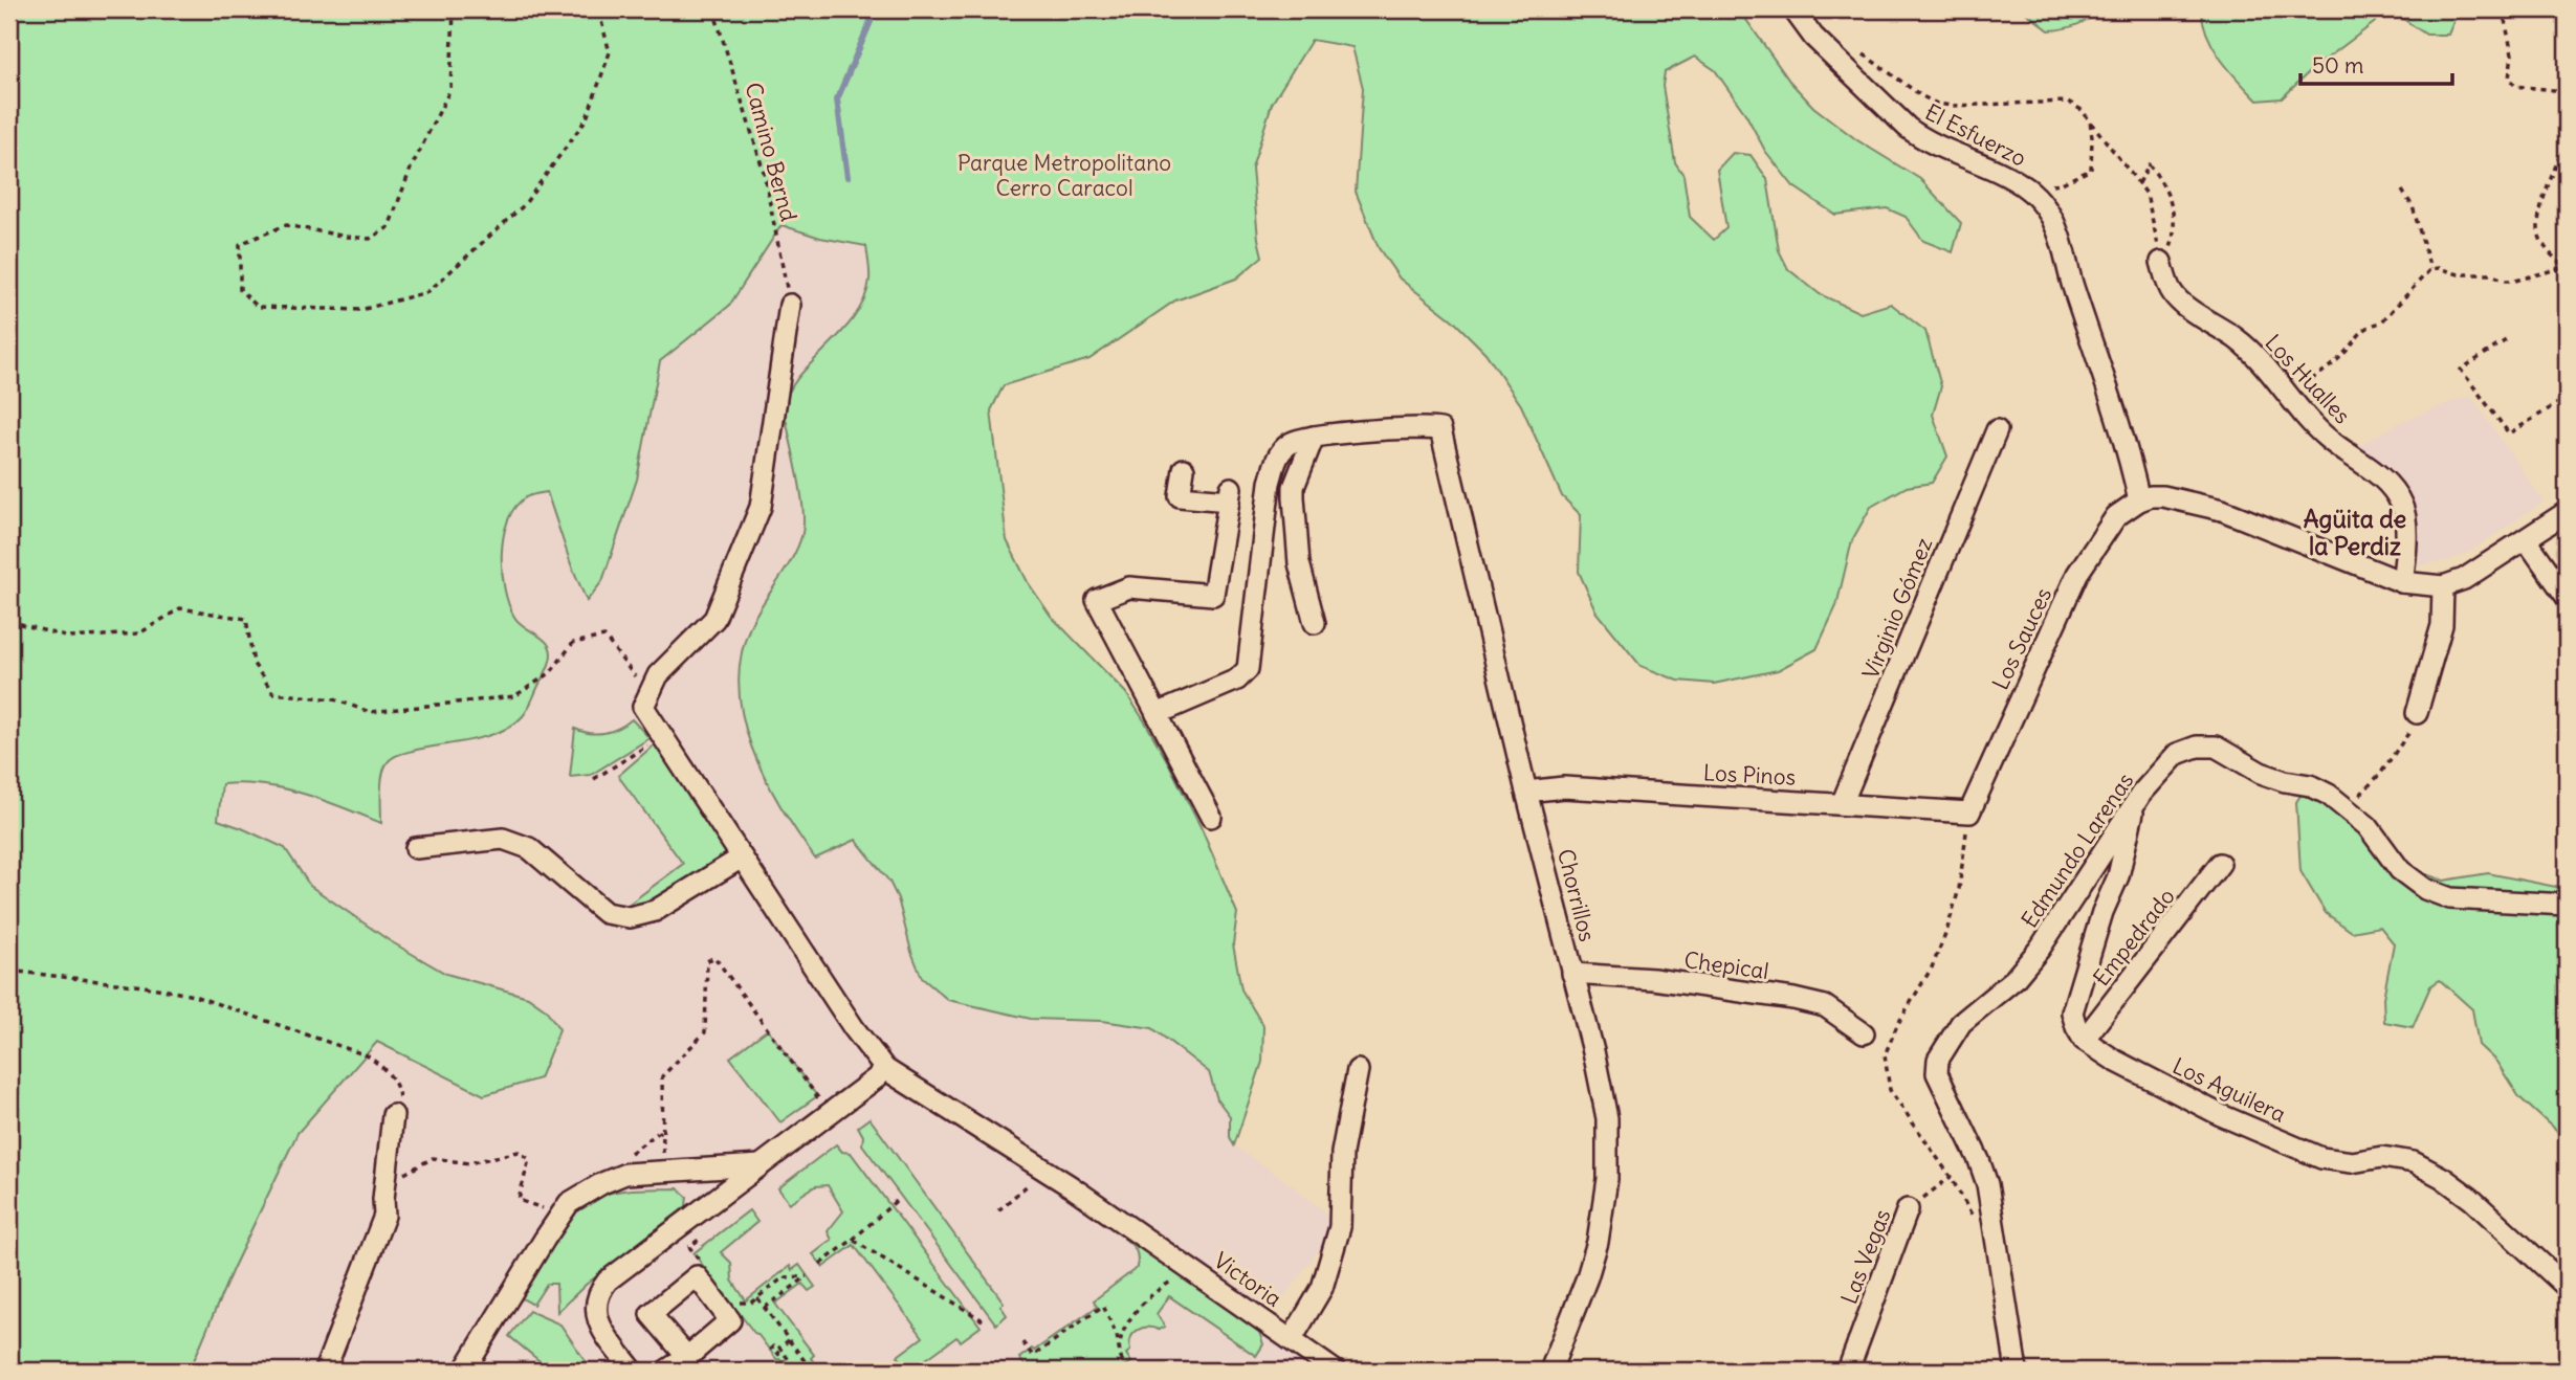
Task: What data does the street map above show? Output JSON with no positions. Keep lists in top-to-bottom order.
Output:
{
  "streets": {
    "street": [
      "El Esfuerzo",
      "Los Hualles",
      "Virginio Gómez",
      "Los Sauces",
      "Los Pinos",
      "Edmundo Larenas",
      "Chorrillos",
      "Empedrado",
      "Chepical",
      "Los Aguilera",
      "Las Vegas",
      "Victoria"
    ],
    "path": ["Camino Bernd"]
  },
  "crossings": [
    ["El Esfuerzo", "Los Sauces"],
    ["Virginio Gómez", "Los Pinos"],
    ["Los Sauces", "Los Pinos"],
    ["Los Pinos", "Chorrillos"],
    ["Chorrillos", "Chepical"],
    ["Empedrado", "Los Aguilera"]
  ],
  "districts": ["Agüita de la Perdiz"],
  "parks": ["Parque Metropolitano Cerro Caracol"],
  "scale_bar": "50 m"
}
